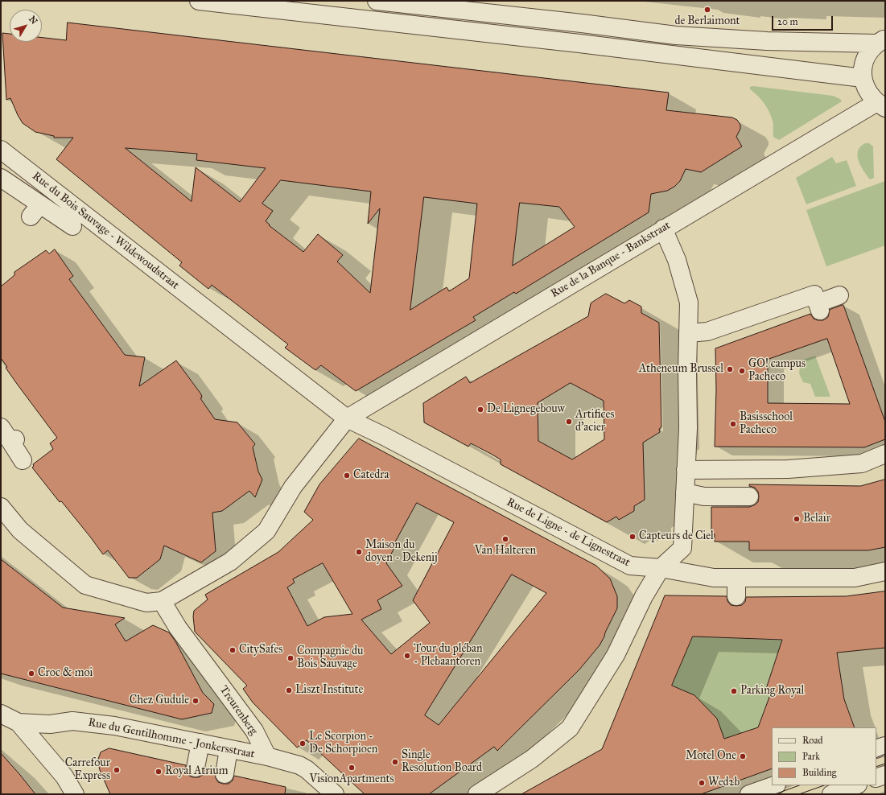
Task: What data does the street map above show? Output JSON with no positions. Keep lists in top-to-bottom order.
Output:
{
  "streets": {
    "street": [
      "Rue du Bois Sauvage - Wildewoudstraat",
      "Rue de la Banque - Bankstraat",
      "Rue de Ligne - de Lignestraat",
      "Treurenberg",
      "Rue du Gentilhomme - Jonkersstraat"
    ]
  },
  "crossings": [
    ["Rue du Bois Sauvage - Wildewoudstraat", "Rue de la Banque - Bankstraat"],
    ["Rue du Bois Sauvage - Wildewoudstraat", "Rue de Ligne - de Lignestraat"],
    ["Rue de la Banque - Bankstraat", "Rue de Ligne - de Lignestraat"],
    ["Treurenberg", "Rue du Gentilhomme - Jonkersstraat"]
  ],
  "places": [
    "de Berlaimont",
    "Atheneum Brussel",
    "GO! campus Pacheco",
    "De Lignegebouw",
    "Artifices d’acier",
    "Basisschool Pacheco",
    "Catedra",
    "Belair",
    "Capteurs de Ciel",
    "Van Halteren",
    "Maison du doyen - Dekenij",
    "CitySafes",
    "Tour du pléban - Plebaantoren",
    "Compagnie du Bois Sauvage",
    "Croc & moi",
    "Liszt Institute",
    "Parking Royal",
    "Chez Gudule",
    "Le Scorpion - De Schorpioen",
    "Motel One",
    "Single Resolution Board",
    "VisionApartments",
    "Carrefour Express",
    "Royal Atrium",
    "Wed2b"
  ],
  "legend": ["Road", "Park", "Building"],
  "scale_bar": "20 m",
  "north": "top right"
}
